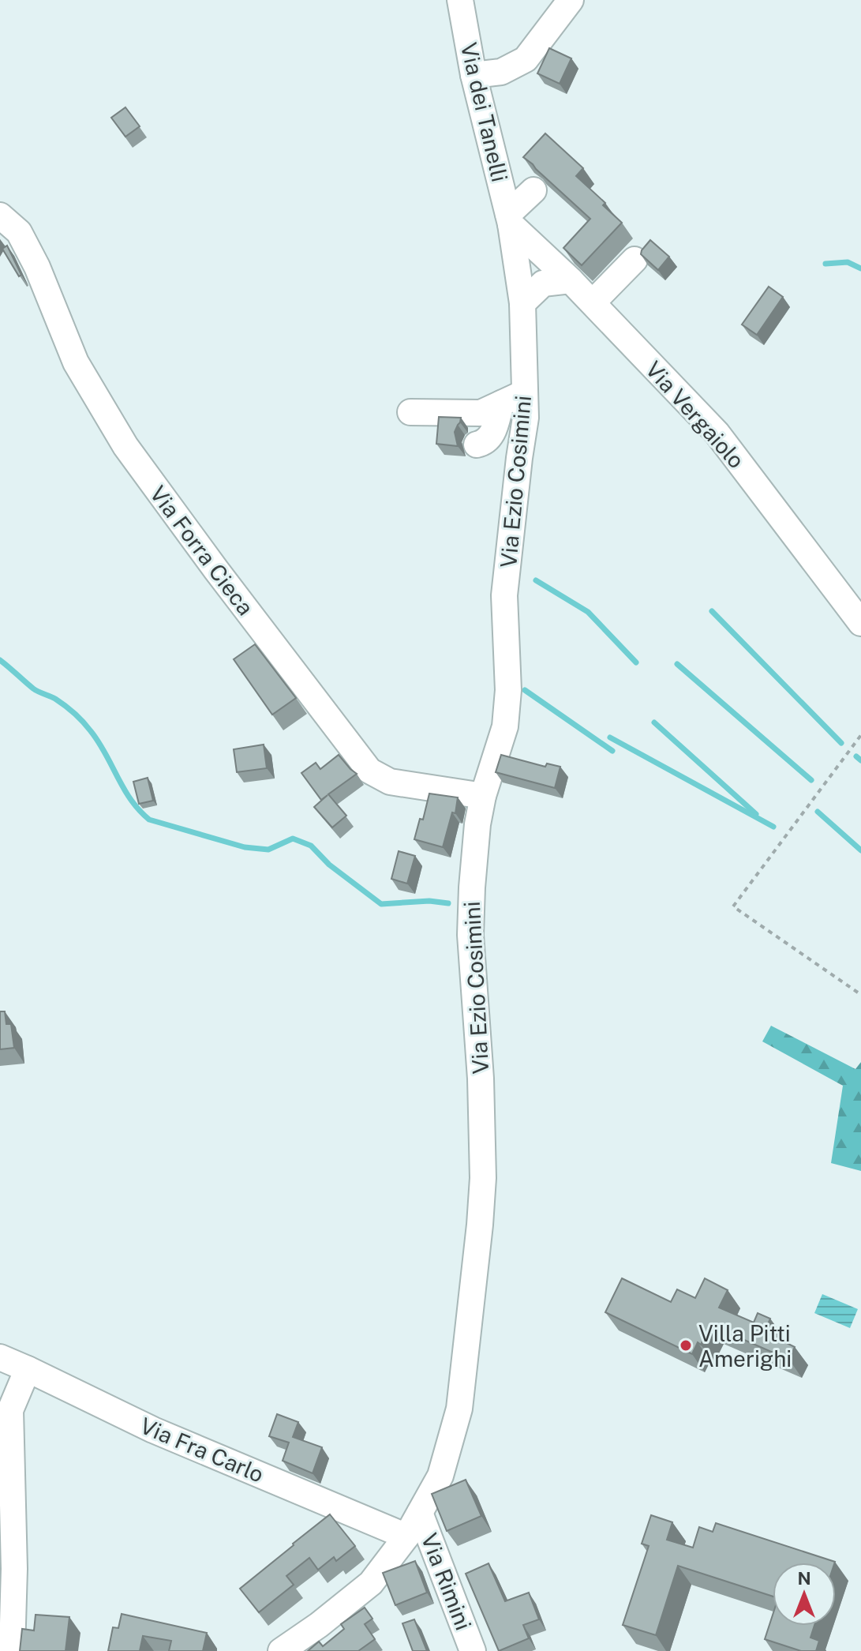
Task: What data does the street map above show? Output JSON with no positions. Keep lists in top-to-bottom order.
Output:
{
  "streets": {
    "street": [
      "Via dei Tanelli",
      "Via Vergaiolo",
      "Via Ezio Cosimini",
      "Via Forra Cieca",
      "Via Fra Carlo",
      "Via Rimini"
    ]
  },
  "crossings": [
    ["Via dei Tanelli", "Via Vergaiolo"],
    ["Via dei Tanelli", "Via Ezio Cosimini"],
    ["Via Vergaiolo", "Via Ezio Cosimini"],
    ["Via Ezio Cosimini", "Via Forra Cieca"],
    ["Via Ezio Cosimini", "Via Fra Carlo"],
    ["Via Ezio Cosimini", "Via Rimini"]
  ],
  "places": ["Villa Pitti Amerighi"],
  "north": "top"
}
